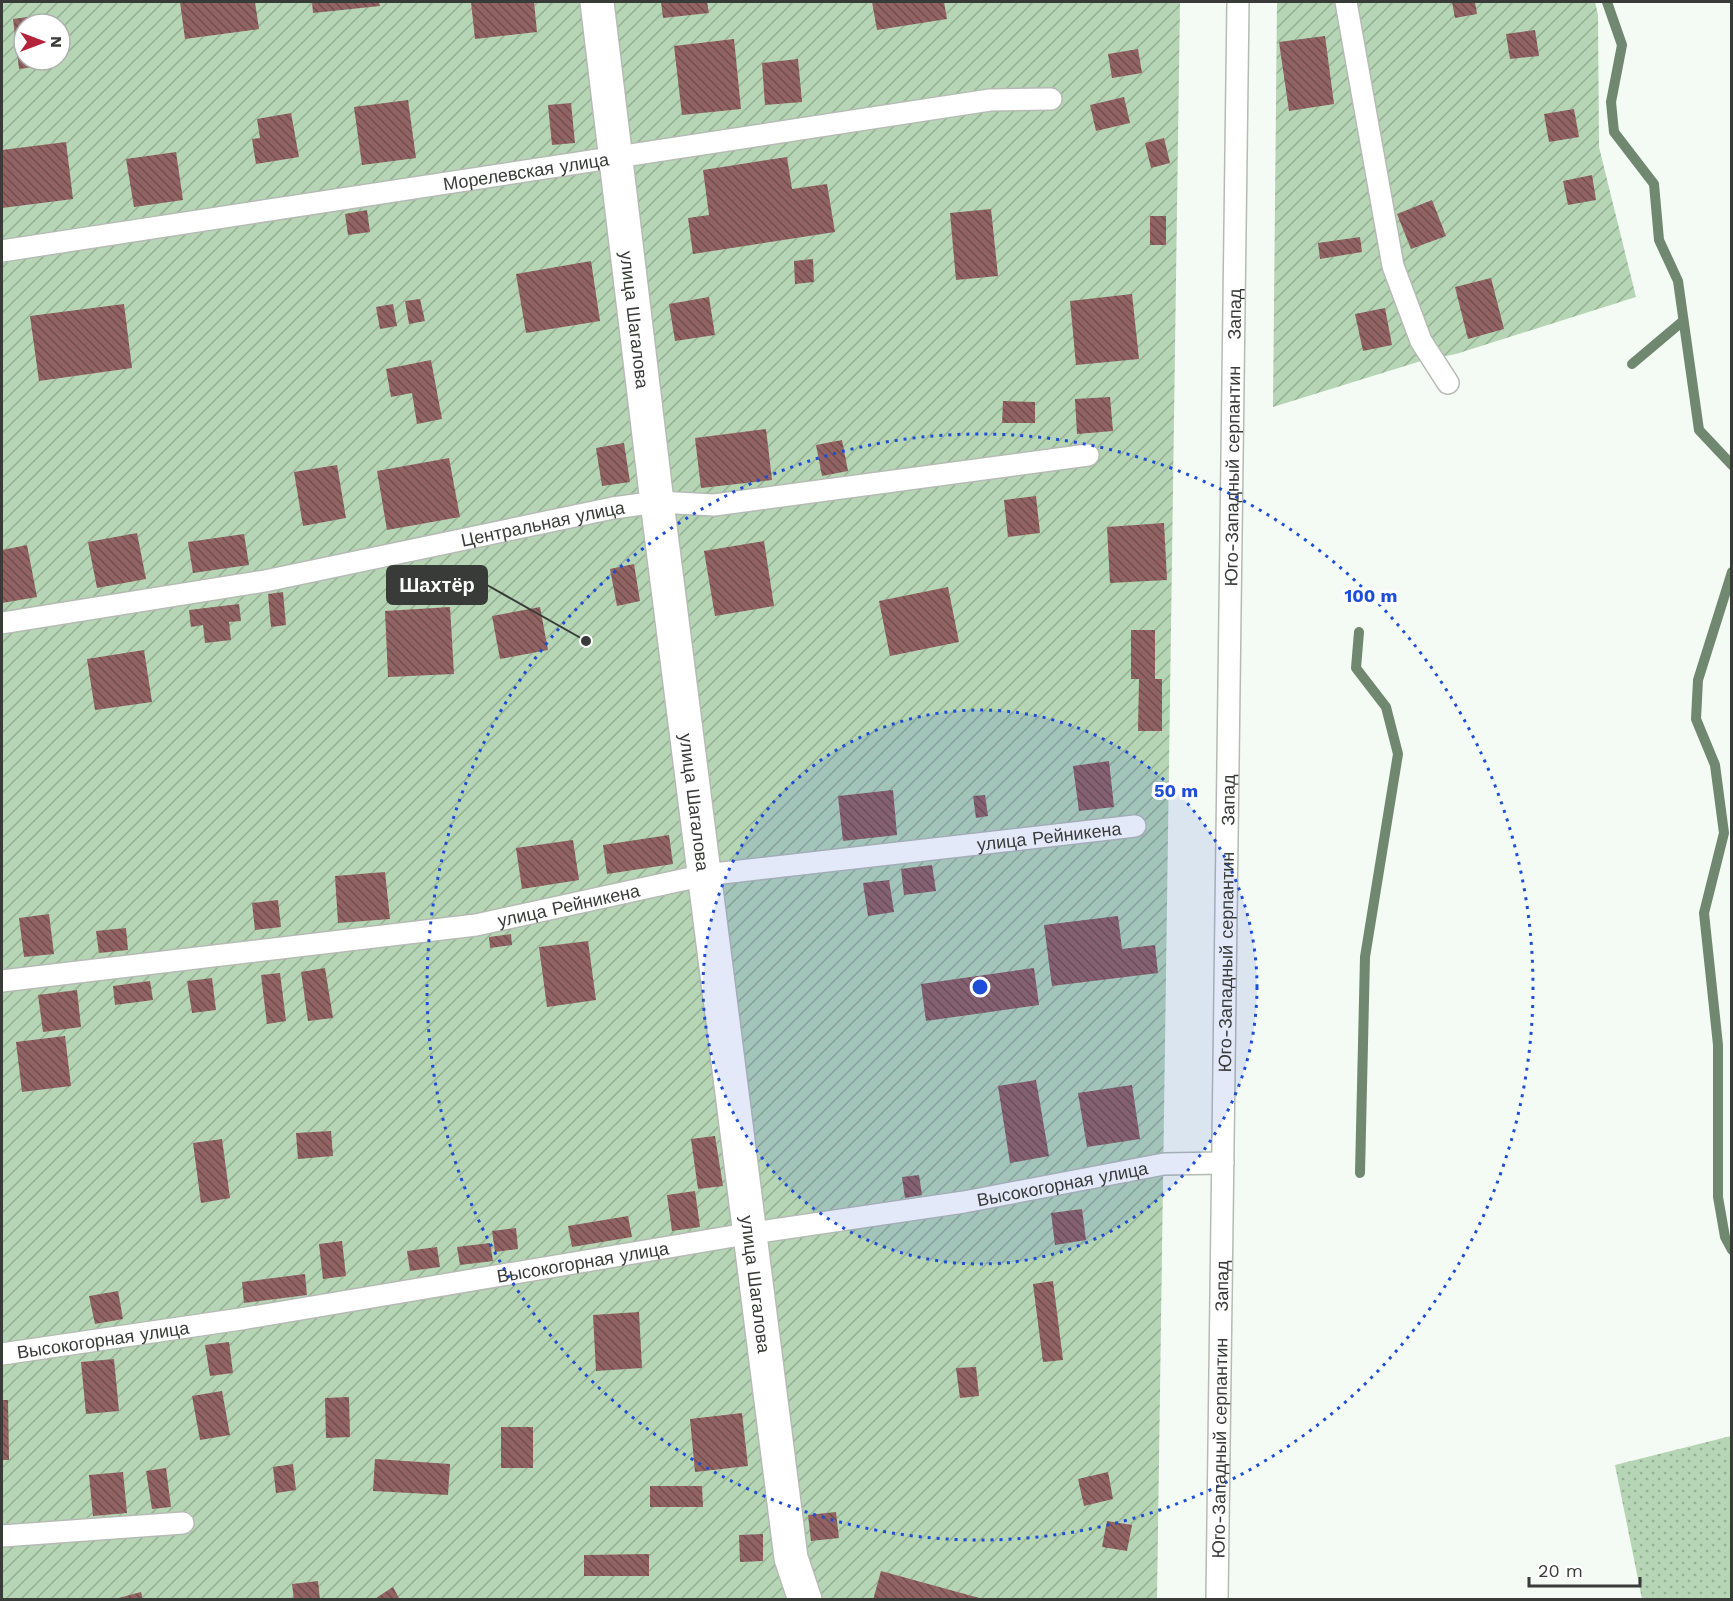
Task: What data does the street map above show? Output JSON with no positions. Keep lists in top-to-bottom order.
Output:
{
  "streets": {
    "street": ["улица Шагалова"],
    "lane": [
      "Морелевская улица",
      "Запад",
      "Юго-Западный серпантин",
      "Центральная улица",
      "улица Рейникена",
      "Высокогорная улица"
    ]
  },
  "crossings": [
    ["Морелевская улица", "улица Шагалова"],
    ["Запад", "Юго-Западный серпантин"],
    ["улица Шагалова", "Центральная улица"],
    ["улица Шагалова", "улица Рейникена"],
    ["улица Шагалова", "Высокогорная улица"],
    ["Юго-Западный серпантин", "Высокогорная улица"]
  ],
  "places": ["Шахтёр"],
  "scale_bar": "20 m",
  "north": "right",
  "rings": ["100 m", "50 m"]
}
